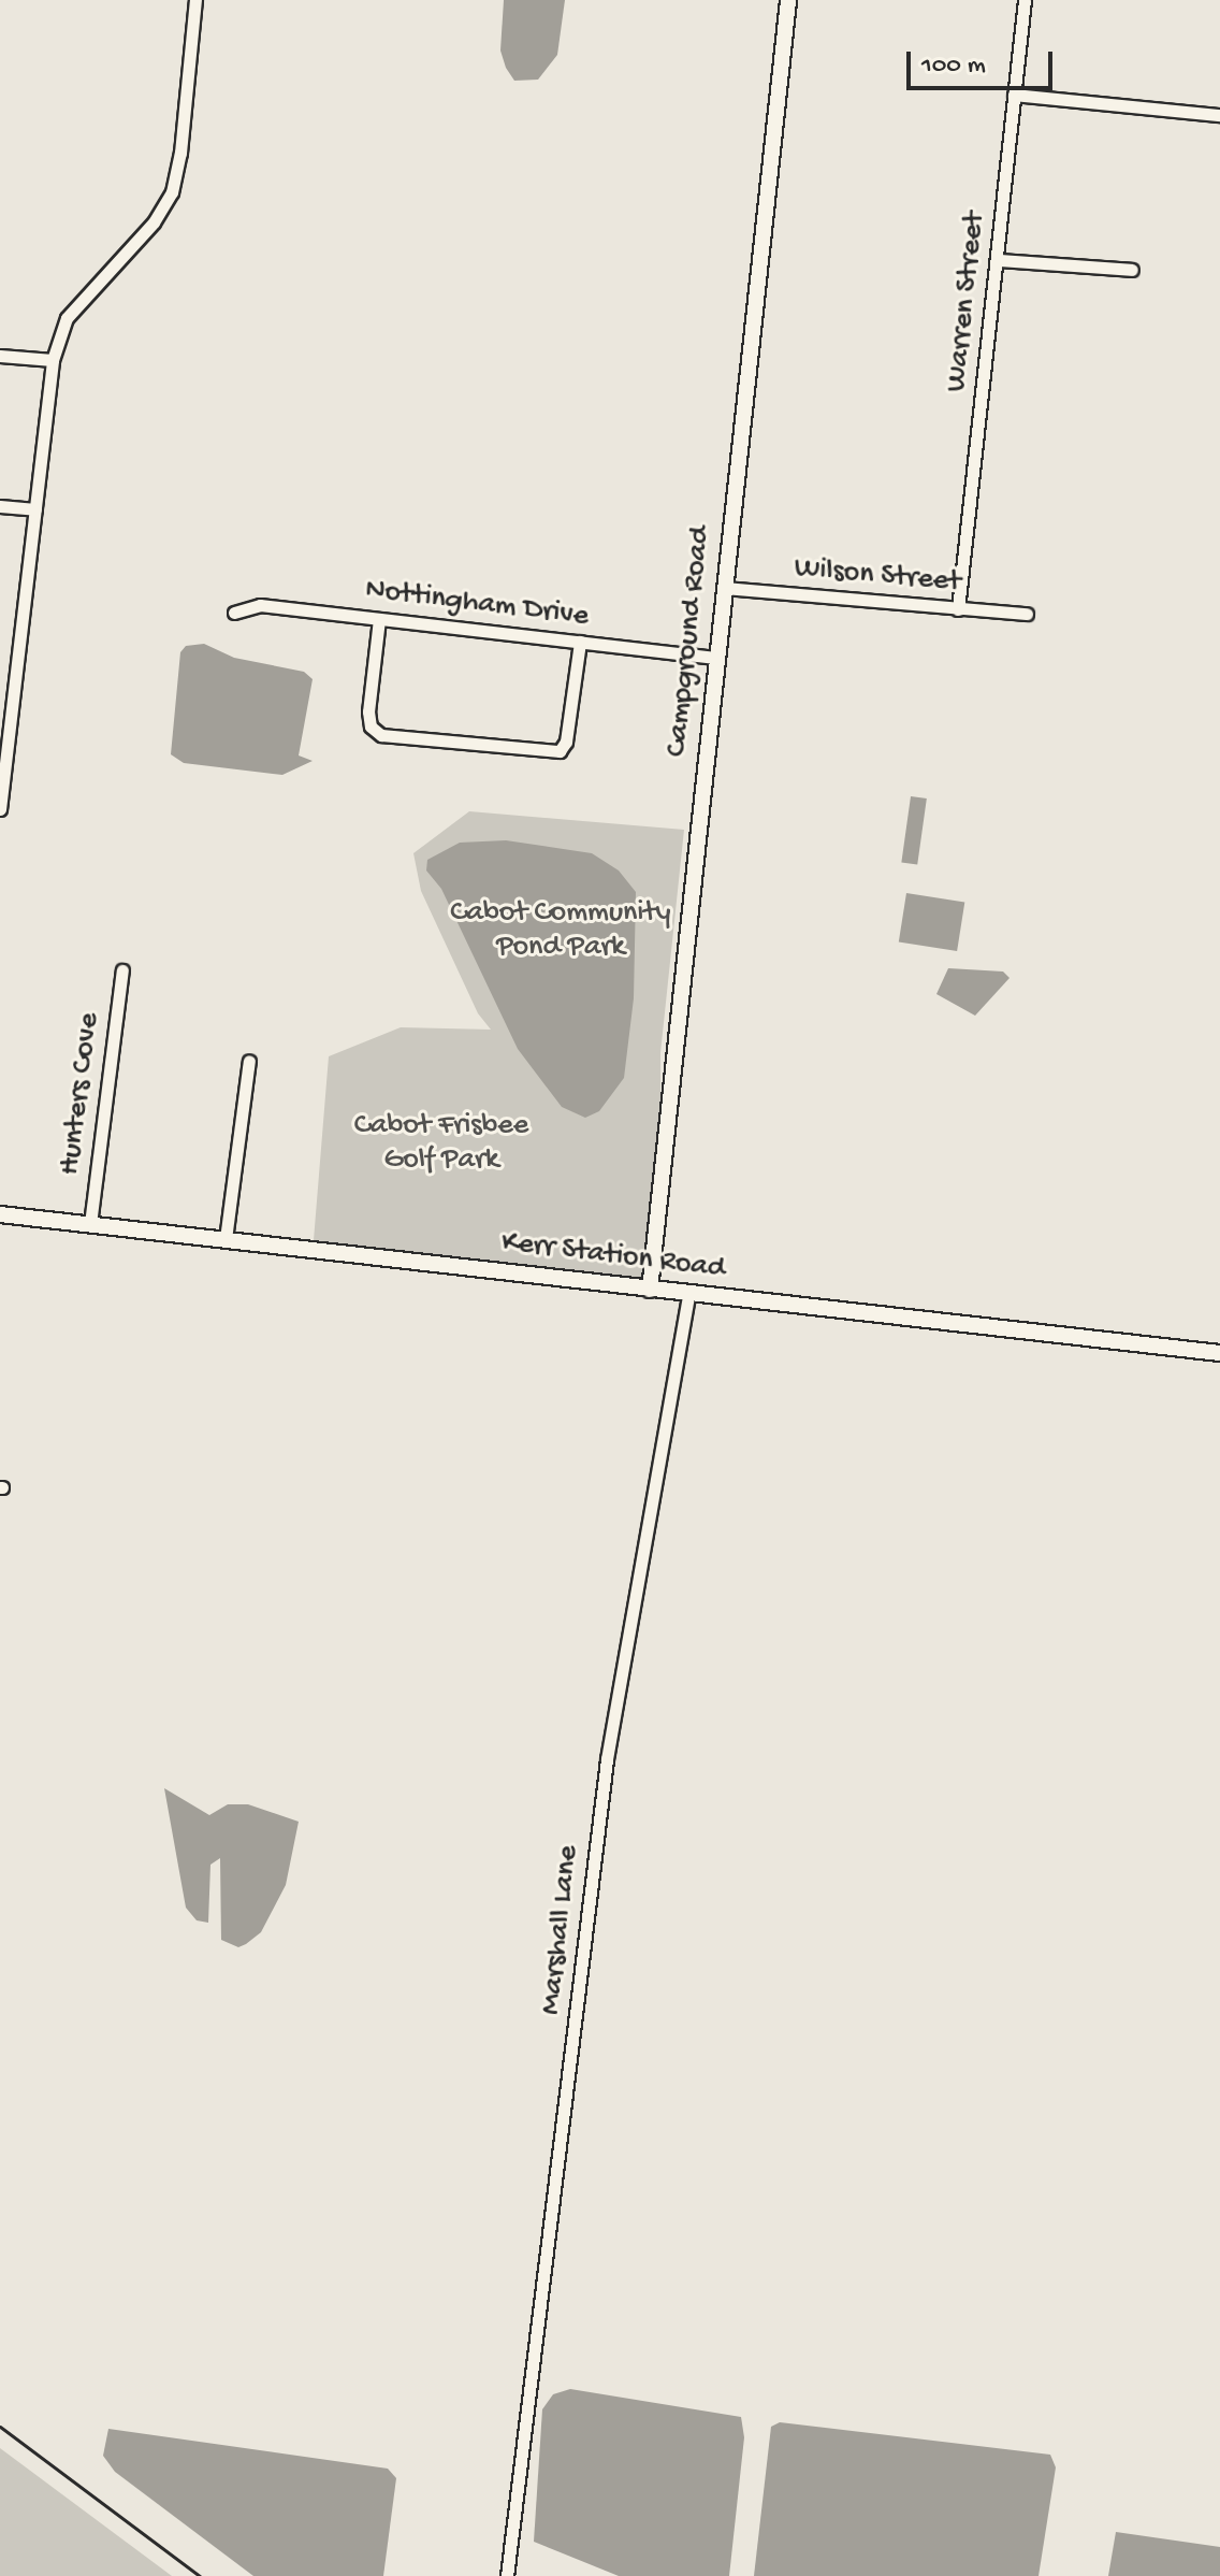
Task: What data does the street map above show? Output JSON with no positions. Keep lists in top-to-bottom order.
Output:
{
  "streets": {
    "street": [
      "Warren Street",
      "Wilson Street",
      "Nottingham Drive",
      "Campground Road",
      "Hunters Cove",
      "Kerr Station Road",
      "Marshall Lane"
    ]
  },
  "crossings": [
    ["Warren Street", "Wilson Street"],
    ["Wilson Street", "Campground Road"],
    ["Nottingham Drive", "Campground Road"],
    ["Campground Road", "Kerr Station Road"],
    ["Hunters Cove", "Kerr Station Road"],
    ["Kerr Station Road", "Marshall Lane"]
  ],
  "parks": ["Cabot Community Pond Park", "Cabot Frisbee Golf Park"],
  "scale_bar": "100 m"
}
